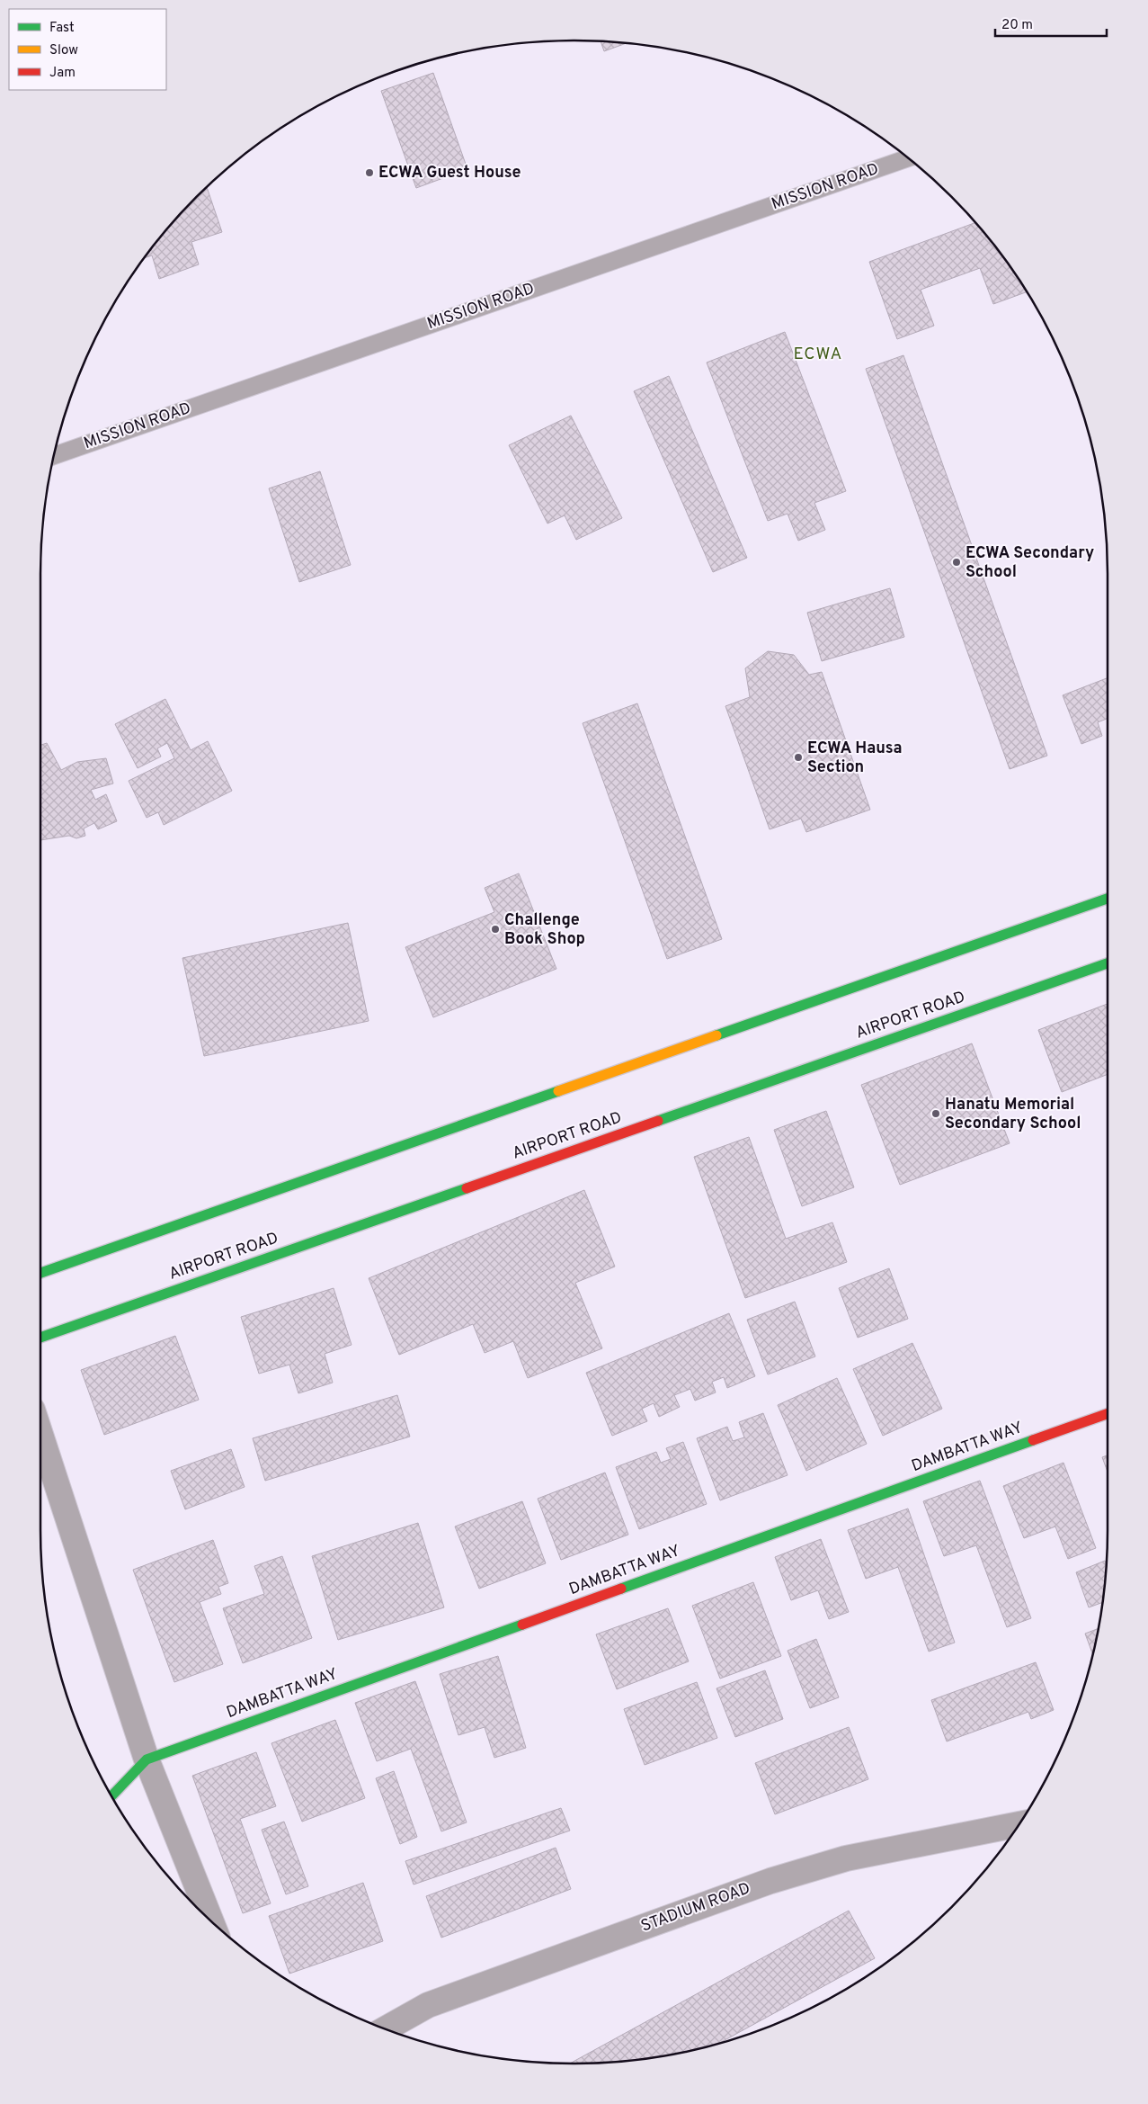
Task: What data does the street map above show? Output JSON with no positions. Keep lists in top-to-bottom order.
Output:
{
  "streets": {
    "main road": ["AIRPORT ROAD", "DAMBATTA WAY"],
    "street": ["STADIUM ROAD"],
    "lane": ["MISSION ROAD"]
  },
  "districts": ["ECWA"],
  "places": [
    "ECWA Guest House",
    "ECWA Secondary School",
    "ECWA Hausa Section",
    "Challenge Book Shop",
    "Hanatu Memorial Secondary School"
  ],
  "legend": ["Fast", "Slow", "Jam"],
  "scale_bar": "20 m"
}
